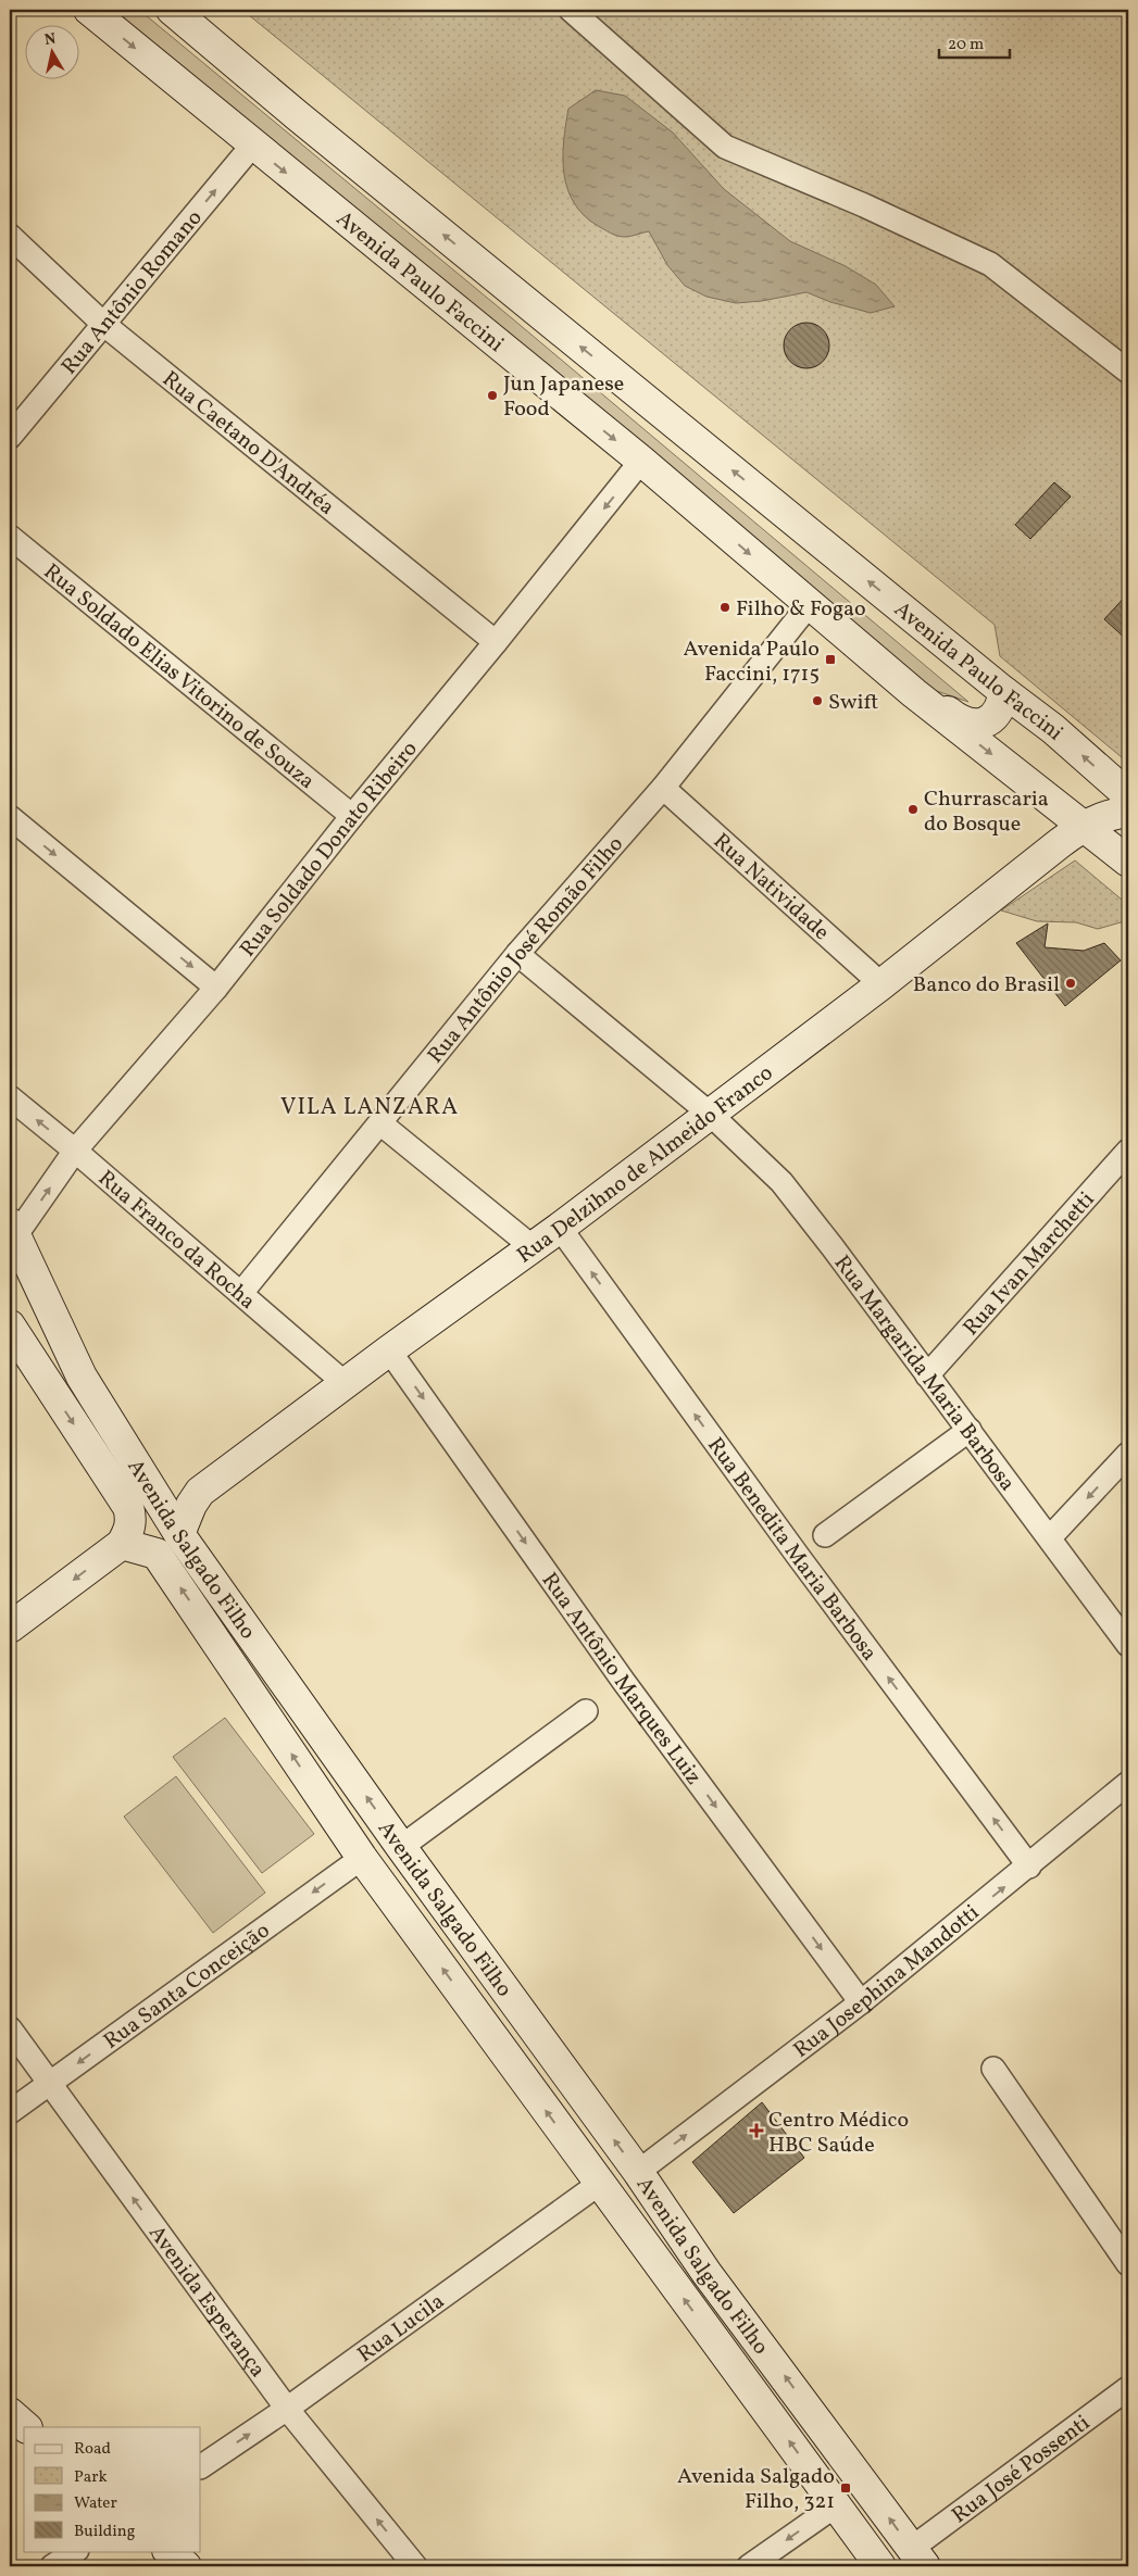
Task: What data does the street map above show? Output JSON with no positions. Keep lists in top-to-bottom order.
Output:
{
  "streets": {
    "main road": ["Avenida Paulo Faccini", "Rua Delzihno de Almeido Franco", "Avenida Salgado Filho"],
    "street": [
      "Rua Antônio Romano",
      "Rua Caetano D'Andréa",
      "Rua Soldado Elias Vitorino de Souza",
      "Rua Soldado Donato Ribeiro",
      "Rua Natividade",
      "Rua Antônio José Romão Filho",
      "Rua Franco da Rocha",
      "Rua Ivan Marchetti",
      "Rua Margarida Maria Barbosa",
      "Rua Benedita Maria Barbosa",
      "Rua Antônio Marques Luiz",
      "Rua Josephina Mandotti",
      "Rua Santa Conceição",
      "Avenida Esperança",
      "Rua Lucila",
      "Rua José Possenti"
    ]
  },
  "crossings": [
    ["Avenida Paulo Faccini", "Rua Antônio Romano"],
    ["Avenida Paulo Faccini", "Rua Soldado Donato Ribeiro"],
    ["Avenida Paulo Faccini", "Rua Antônio José Romão Filho"],
    ["Avenida Paulo Faccini", "Rua Delzihno de Almeido Franco"],
    ["Rua Antônio Romano", "Rua Caetano D'Andréa"],
    ["Rua Caetano D'Andréa", "Rua Soldado Donato Ribeiro"],
    ["Rua Soldado Elias Vitorino de Souza", "Rua Soldado Donato Ribeiro"],
    ["Rua Soldado Donato Ribeiro", "Rua Franco da Rocha"],
    ["Rua Soldado Donato Ribeiro", "Avenida Salgado Filho"],
    ["Rua Natividade", "Rua Antônio José Romão Filho"],
    ["Rua Natividade", "Rua Delzihno de Almeido Franco"],
    ["Rua Antônio José Romão Filho", "Rua Franco da Rocha"],
    ["Rua Antônio José Romão Filho", "Rua Margarida Maria Barbosa"],
    ["Rua Delzihno de Almeido Franco", "Rua Franco da Rocha"],
    ["Rua Delzihno de Almeido Franco", "Rua Margarida Maria Barbosa"],
    ["Rua Delzihno de Almeido Franco", "Avenida Salgado Filho"],
    ["Rua Delzihno de Almeido Franco", "Rua Benedita Maria Barbosa"],
    ["Rua Delzihno de Almeido Franco", "Rua Antônio Marques Luiz"],
    ["Rua Ivan Marchetti", "Rua Margarida Maria Barbosa"],
    ["Avenida Salgado Filho", "Rua Josephina Mandotti"],
    ["Avenida Salgado Filho", "Rua Santa Conceição"],
    ["Avenida Salgado Filho", "Rua Lucila"],
    ["Avenida Salgado Filho", "Rua José Possenti"],
    ["Rua Benedita Maria Barbosa", "Rua Josephina Mandotti"],
    ["Rua Antônio Marques Luiz", "Rua Josephina Mandotti"],
    ["Rua Santa Conceição", "Avenida Esperança"],
    ["Avenida Esperança", "Rua Lucila"]
  ],
  "one_way": [
    "Rua Antônio Romano",
    "Avenida Salgado Filho",
    "Rua Benedita Maria Barbosa",
    "Rua Antônio Marques Luiz",
    "Rua Josephina Mandotti",
    "Rua Santa Conceição",
    "Avenida Esperança"
  ],
  "districts": ["VILA LANZARA"],
  "places": {
    "other": [
      "Jun Japanese Food",
      "Filho & Fogao",
      "Swift",
      "Churrascaria do Bosque",
      "Banco do Brasil"
    ],
    "transit": ["Avenida Paulo Faccini, 1715", "Avenida Salgado Filho, 321"],
    "health": ["Centro Médico HBC Saúde"]
  },
  "legend": [
    "Road",
    "Park",
    "Water",
    "Building"
  ],
  "scale_bar": "20 m",
  "north": "top"
}
